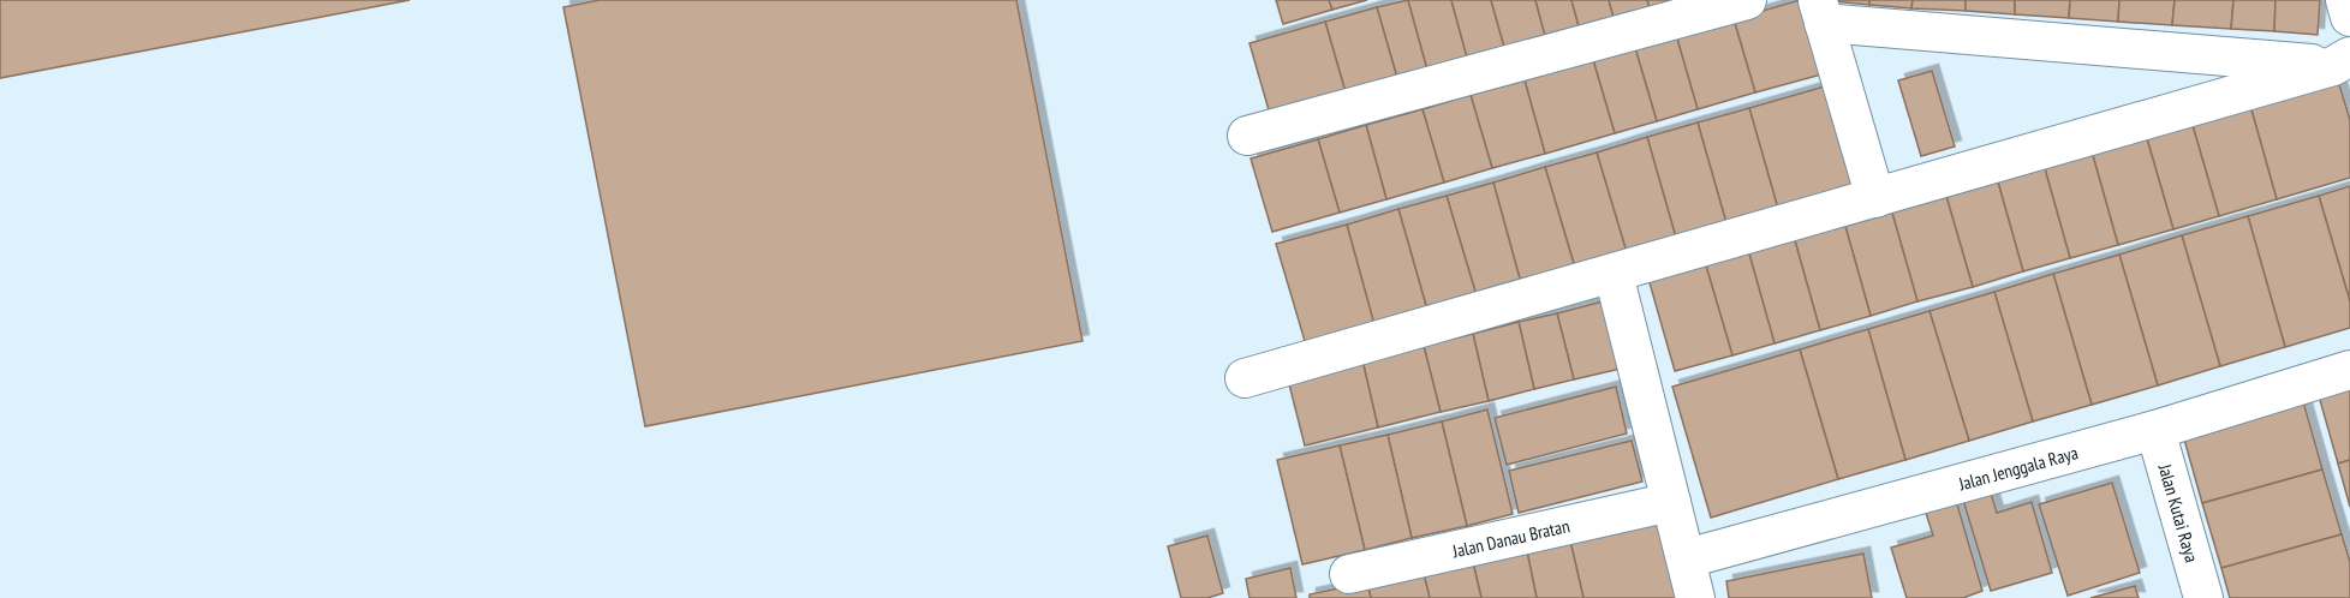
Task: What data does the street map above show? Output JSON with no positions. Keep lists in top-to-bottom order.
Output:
{
  "streets": {
    "street": ["Jalan Jenggala Raya", "Jalan Kutai Raya", "Jalan Danau Bratan"]
  },
  "crossings": [
    ["Jalan Jenggala Raya", "Jalan Kutai Raya"]
  ]
}
